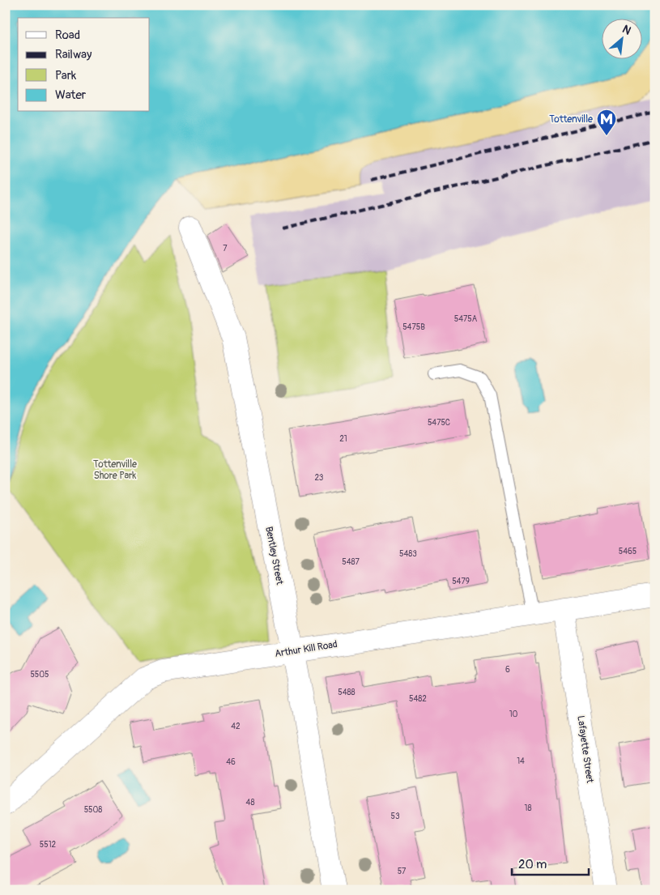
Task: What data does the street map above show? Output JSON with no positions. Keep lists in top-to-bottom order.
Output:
{
  "streets": {
    "street": ["Bentley Street", "Arthur Kill Road", "Lafayette Street"]
  },
  "crossings": [
    ["Bentley Street", "Arthur Kill Road"],
    ["Arthur Kill Road", "Lafayette Street"]
  ],
  "parks": ["Tottenville Shore Park"],
  "places": {
    "metro station": ["Tottenville"]
  },
  "house_numbers": [
    "7",
    "5475A",
    "5475B",
    "5475C",
    "21",
    "23",
    "5465",
    "5483",
    "5487",
    "5479",
    "6",
    "5505",
    "5488",
    "5482",
    "10",
    "42",
    "14",
    "46",
    "48",
    "18",
    "5508",
    "53",
    "5512",
    "57"
  ],
  "legend": [
    "Road",
    "Railway",
    "Park",
    "Water"
  ],
  "scale_bar": "20 m",
  "north": "top right"
}
